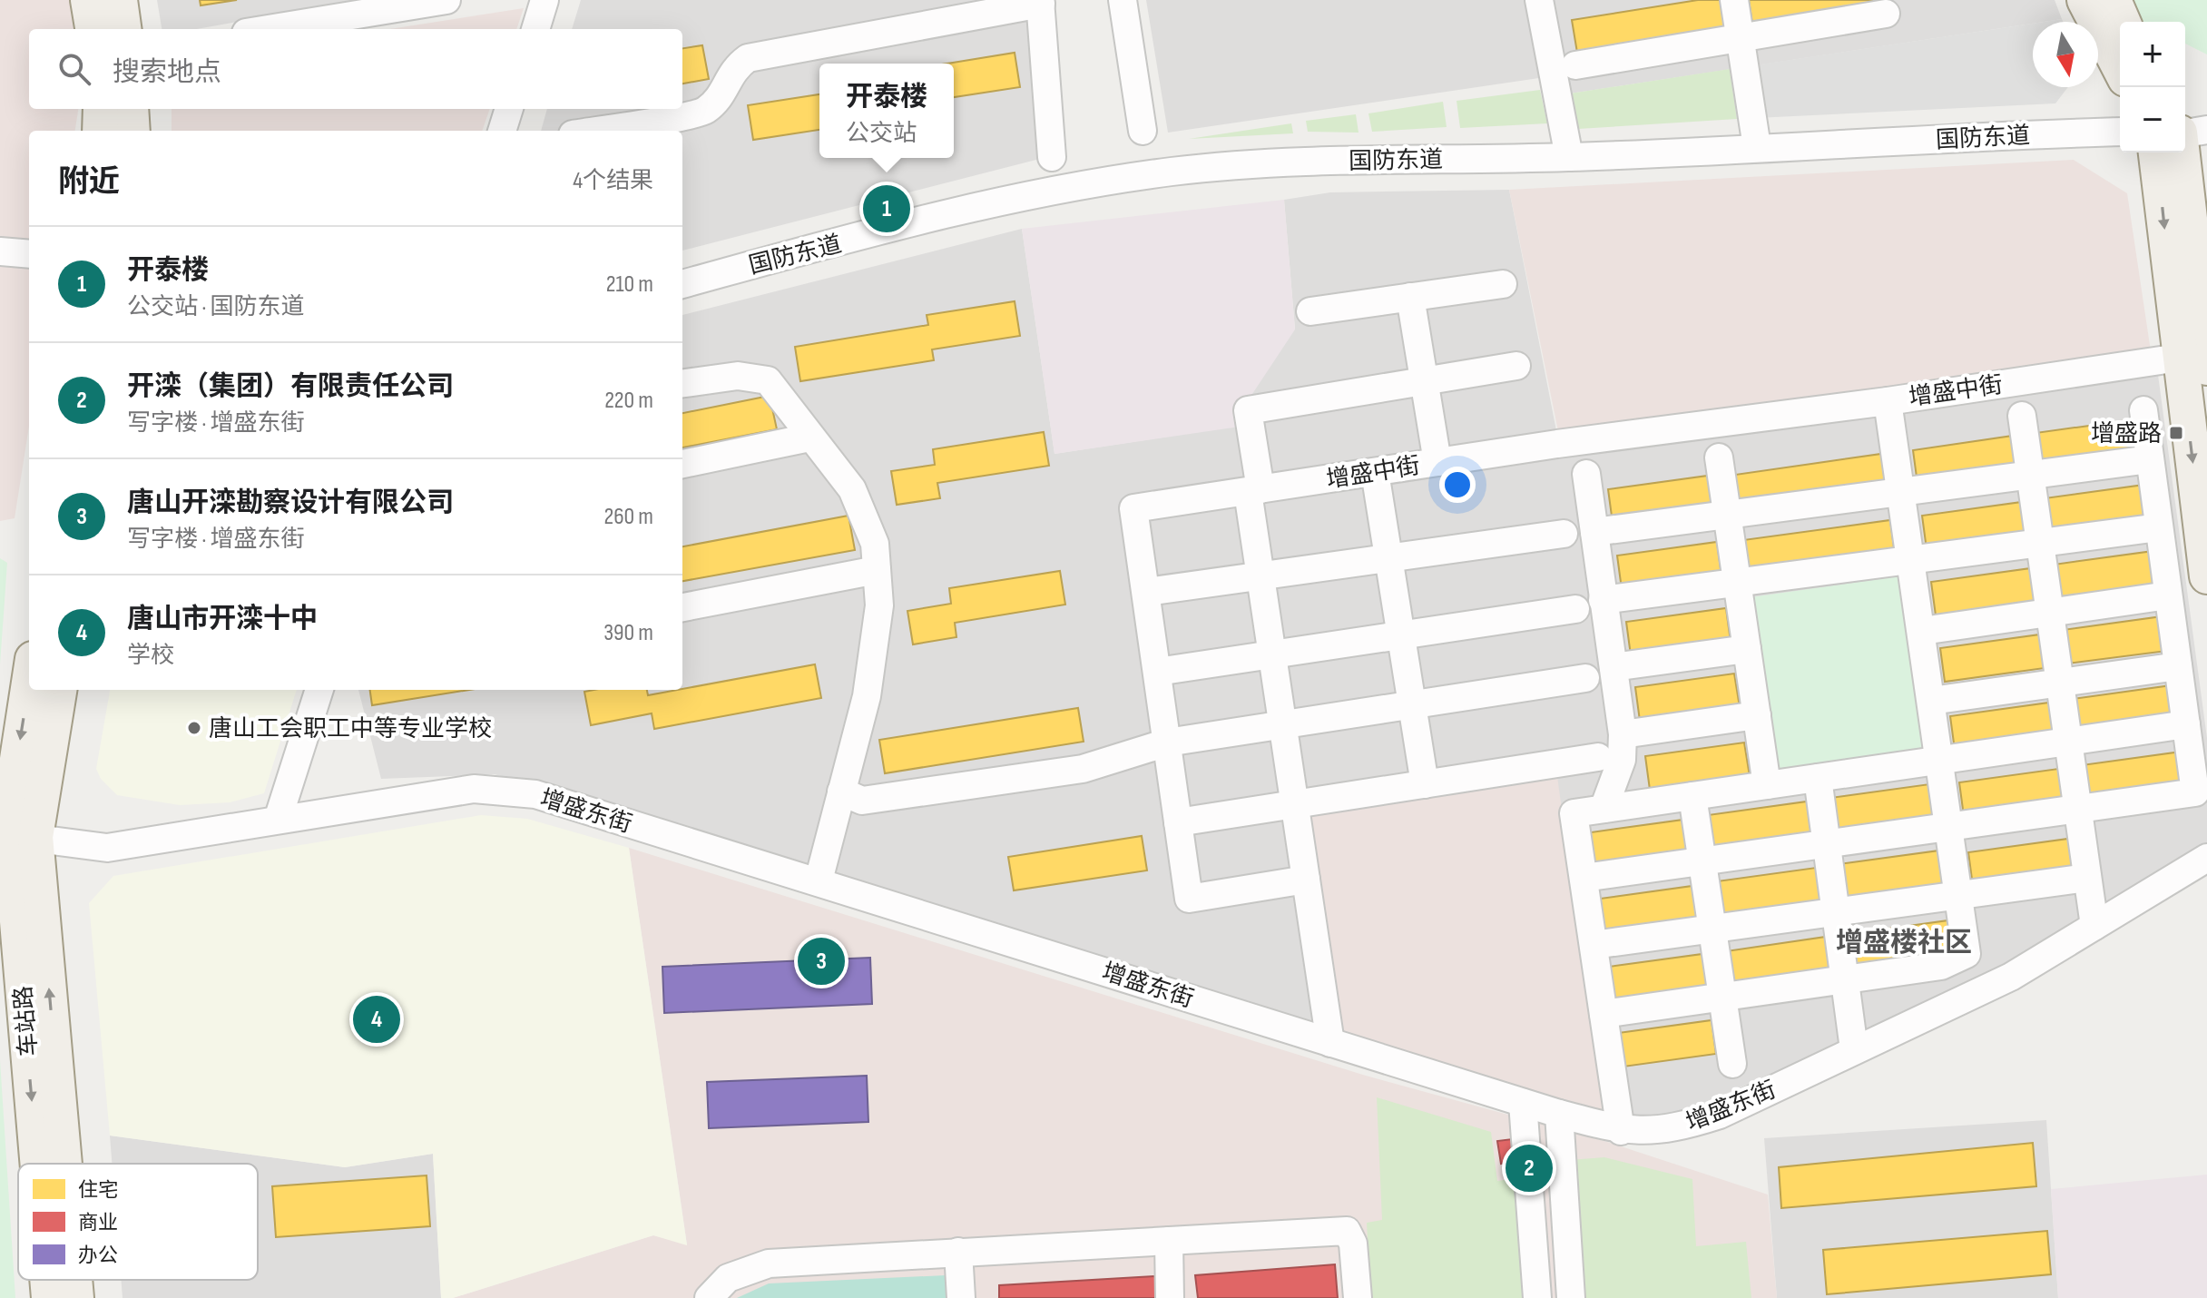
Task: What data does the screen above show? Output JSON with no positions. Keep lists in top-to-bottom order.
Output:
{
  "streets": {
    "main road": ["车站路"],
    "street": ["国防东道", "增盛中街", "增盛东街"]
  },
  "crossings": [
    ["增盛东街", "车站路"]
  ],
  "districts": ["增盛楼社区"],
  "places": {
    "transit": ["增盛路"],
    "other": ["唐山工会职工中等专业学校"]
  },
  "legend": ["住宅", "商业", "办公"],
  "north": "bottom",
  "page": {
    "map_buttons": ["+", "−"],
    "search": "搜索地点",
    "popup": ["开泰楼", "公交站"],
    "heading": ["附近", "4个结果"],
    "pins": [
      "1",
      "3",
      "4",
      "2"
    ],
    "list": [
      {
        "mark": "1",
        "name": "开泰楼",
        "note": "公交站 · 国防东道",
        "value": "210 m"
      },
      {
        "mark": "2",
        "name": "开滦（集团）有限责任公司",
        "note": "写字楼 · 增盛东街",
        "value": "220 m"
      },
      {
        "mark": "3",
        "name": "唐山开滦勘察设计有限公司",
        "note": "写字楼 · 增盛东街",
        "value": "260 m"
      },
      {
        "mark": "4",
        "name": "唐山市开滦十中",
        "note": "学校",
        "value": "390 m"
      }
    ]
  }
}
